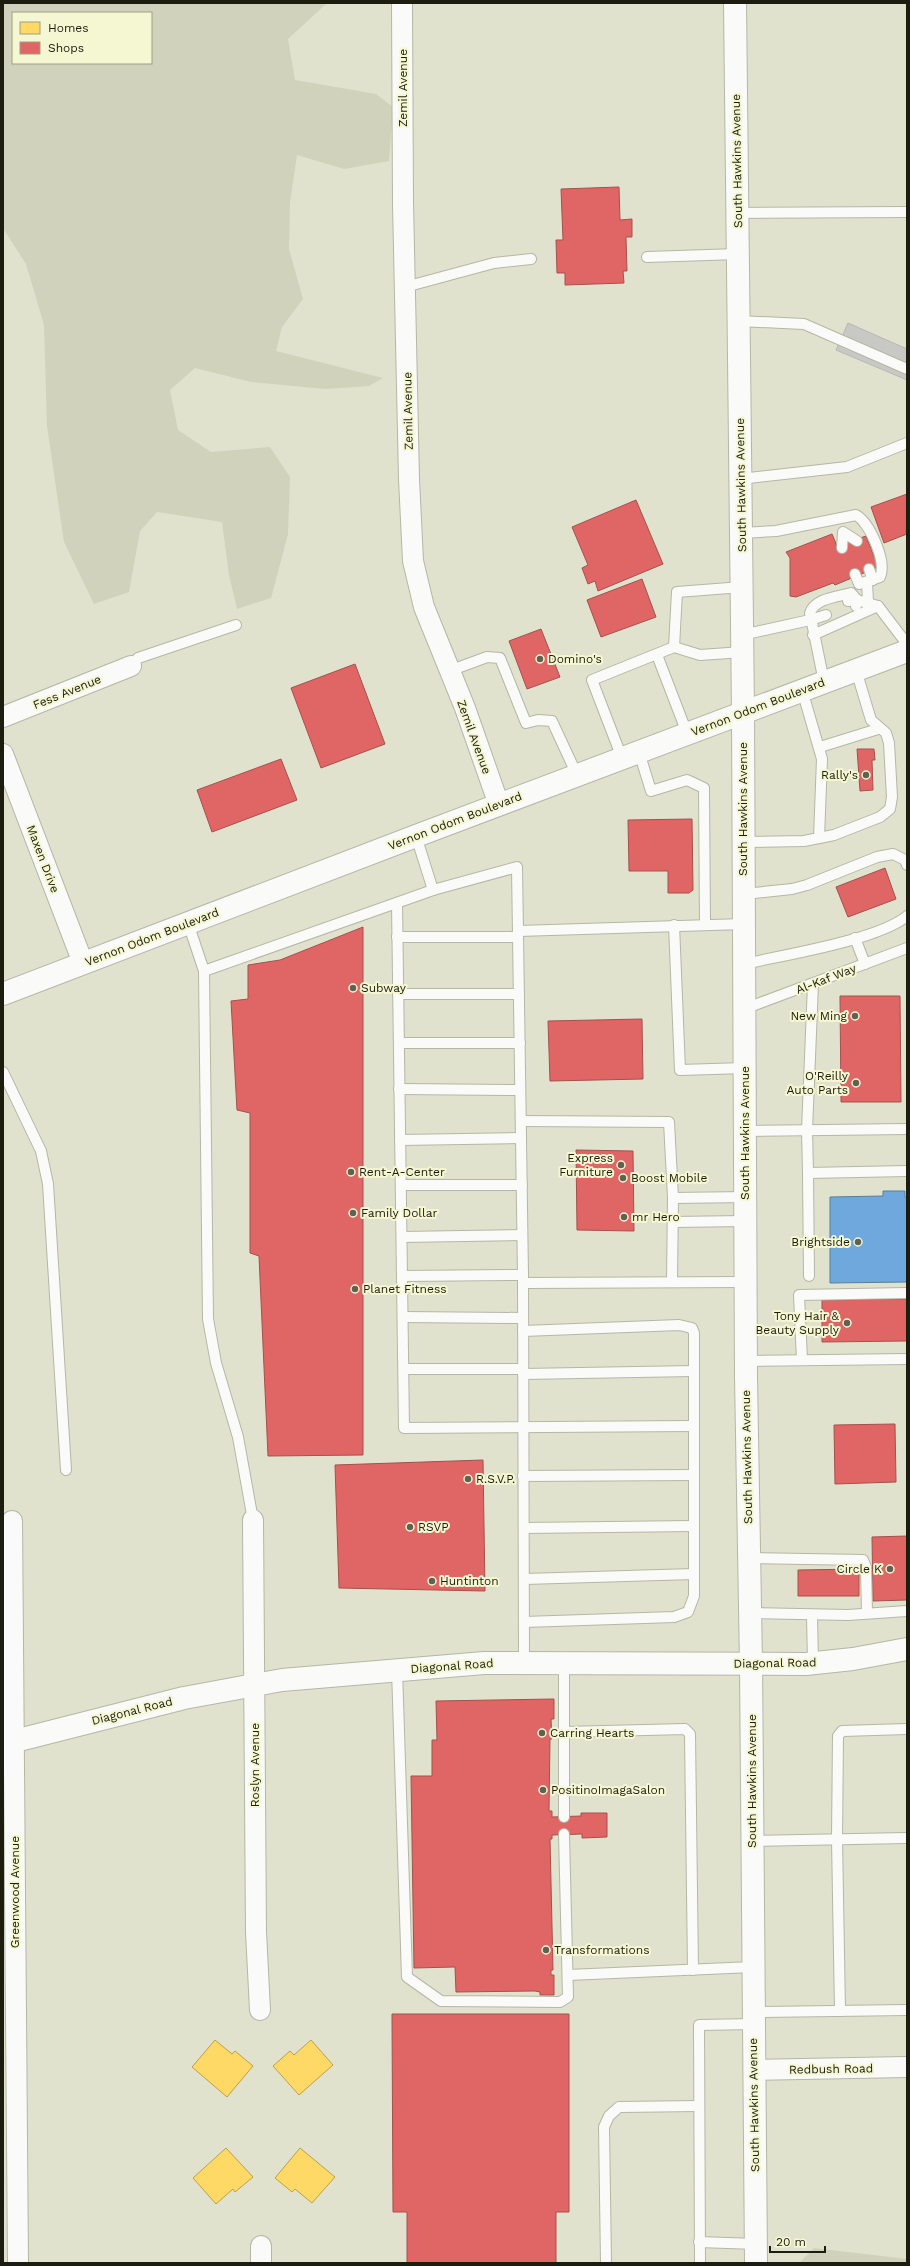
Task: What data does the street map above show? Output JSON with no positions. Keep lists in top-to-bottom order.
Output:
{
  "streets": {
    "street": [
      "Zemil Avenue",
      "South Hawkins Avenue",
      "Fess Avenue",
      "Vernon Odom Boulevard",
      "Maxen Drive",
      "Diagonal Road",
      "Roslyn Avenue",
      "Greenwood Avenue",
      "Redbush Road"
    ],
    "lane": ["Al-Kaf Way"]
  },
  "crossings": [
    ["Zemil Avenue", "Vernon Odom Boulevard"],
    ["South Hawkins Avenue", "Vernon Odom Boulevard"],
    ["South Hawkins Avenue", "Al-Kaf Way"],
    ["South Hawkins Avenue", "Diagonal Road"],
    ["South Hawkins Avenue", "Redbush Road"],
    ["Vernon Odom Boulevard", "Maxen Drive"],
    ["Diagonal Road", "Roslyn Avenue"],
    ["Diagonal Road", "Greenwood Avenue"]
  ],
  "places": [
    "Domino's",
    "Rally's",
    "Subway",
    "New Ming",
    "O'Reilly Auto Parts",
    "Express Furniture",
    "Rent-A-Center",
    "Boost Mobile",
    "Family Dollar",
    "mr Hero",
    "Brightside",
    "Planet Fitness",
    "Tony Hair & Beauty Supply",
    "R.S.V.P.",
    "RSVP",
    "Circle K",
    "Huntinton",
    "Carring Hearts",
    "PositinoImagaSalon",
    "Transformations"
  ],
  "legend": ["Homes", "Shops"],
  "scale_bar": "20 m"
}
